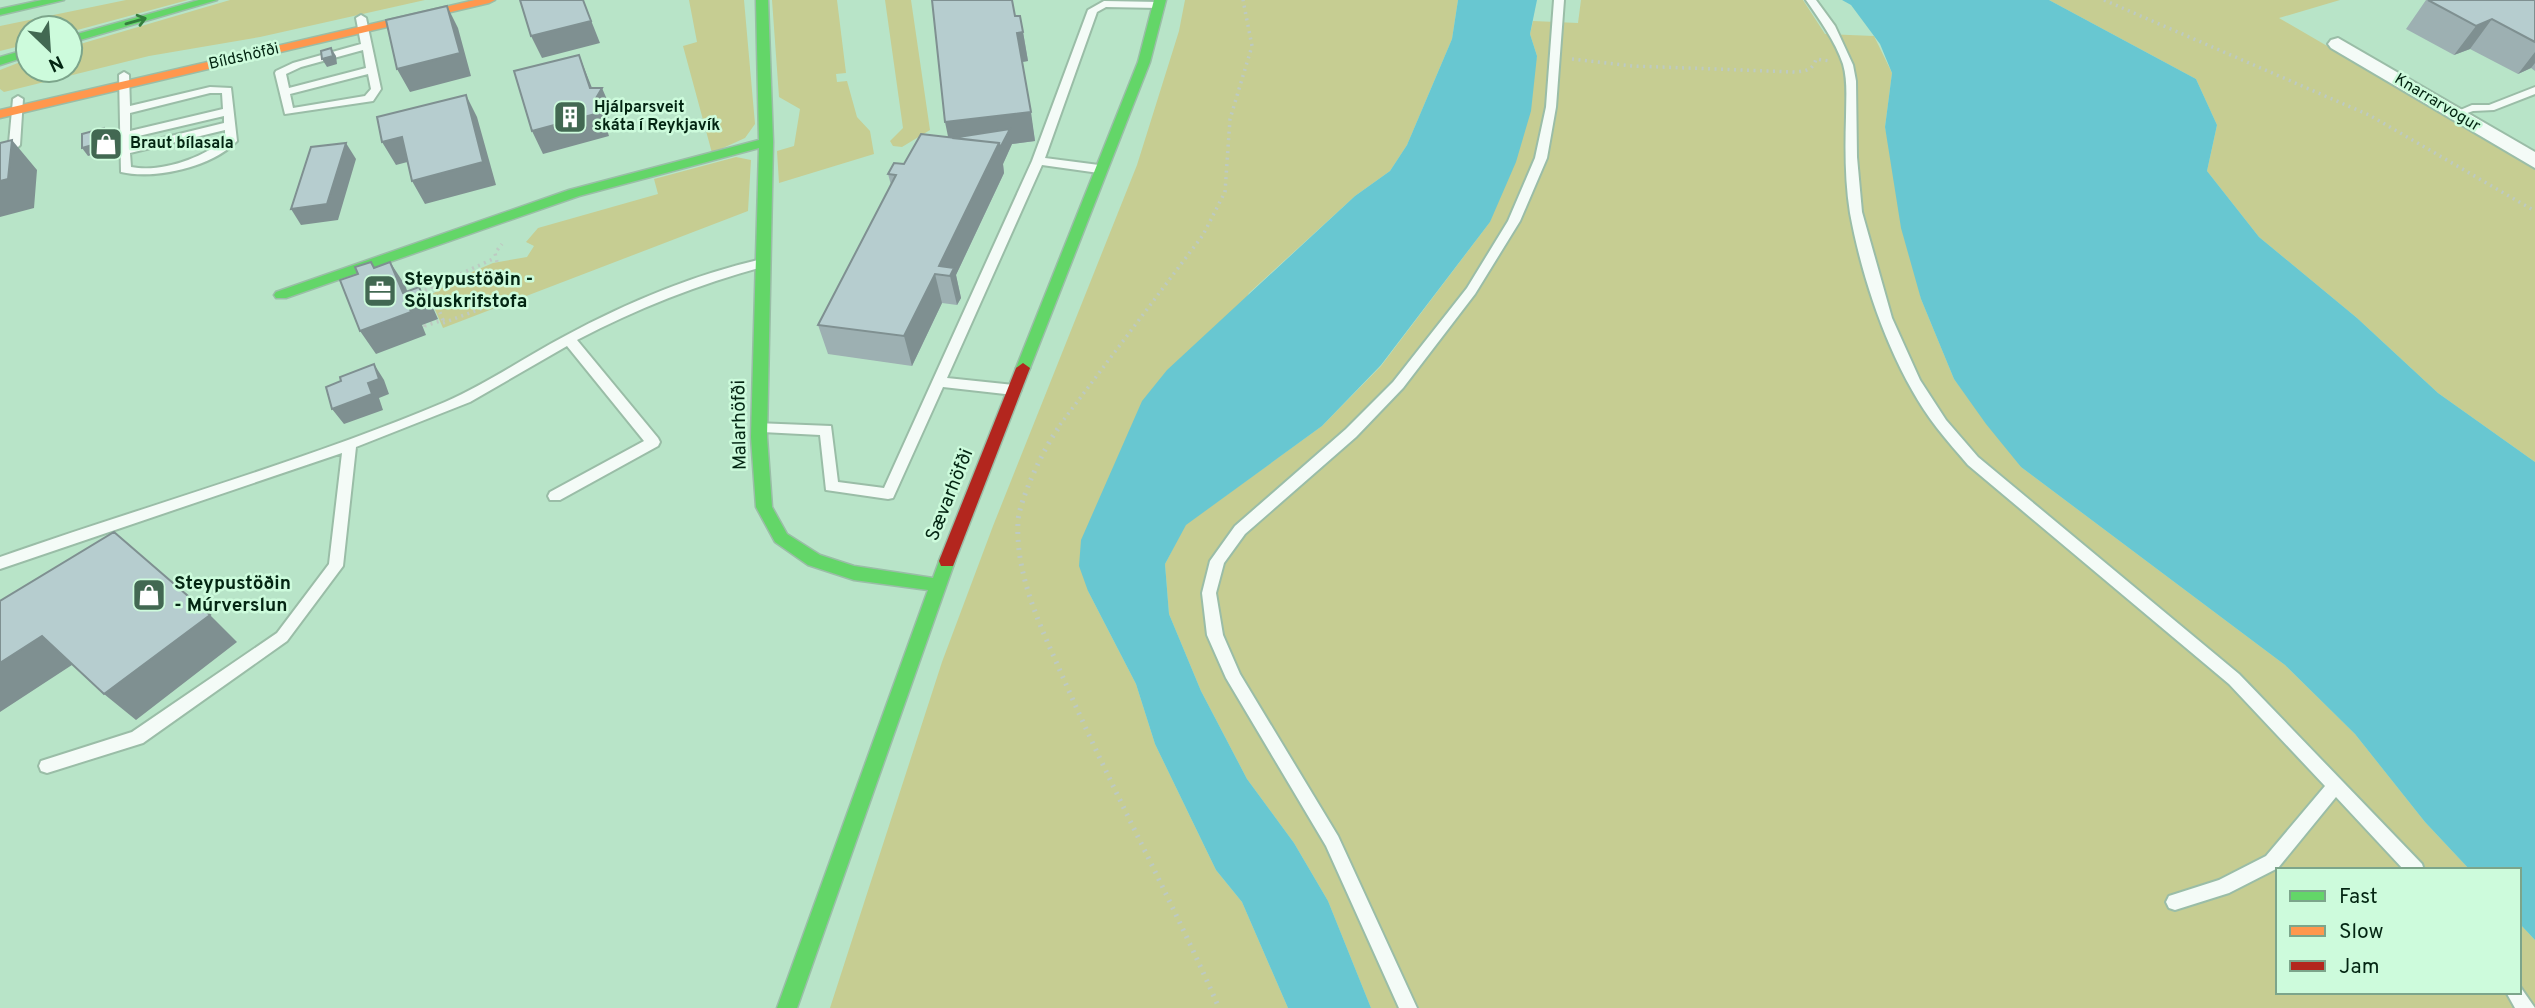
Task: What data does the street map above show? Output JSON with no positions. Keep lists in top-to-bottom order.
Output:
{
  "streets": {
    "main road": ["Bíldshöfði", "Malarhöfði", "Sævarhöfði"],
    "street": ["Knarrarvogur"]
  },
  "crossings": [
    ["Malarhöfði", "Sævarhöfði"]
  ],
  "places": {
    "building": ["Hjálparsveit skáta í Reykjavík"],
    "shop": ["Braut bílasala", "Steypustöðin - Múrverslun"],
    "office": ["Steypustöðin - Söluskrifstofa"]
  },
  "legend": ["Fast", "Slow", "Jam"],
  "north": "bottom right"
}
